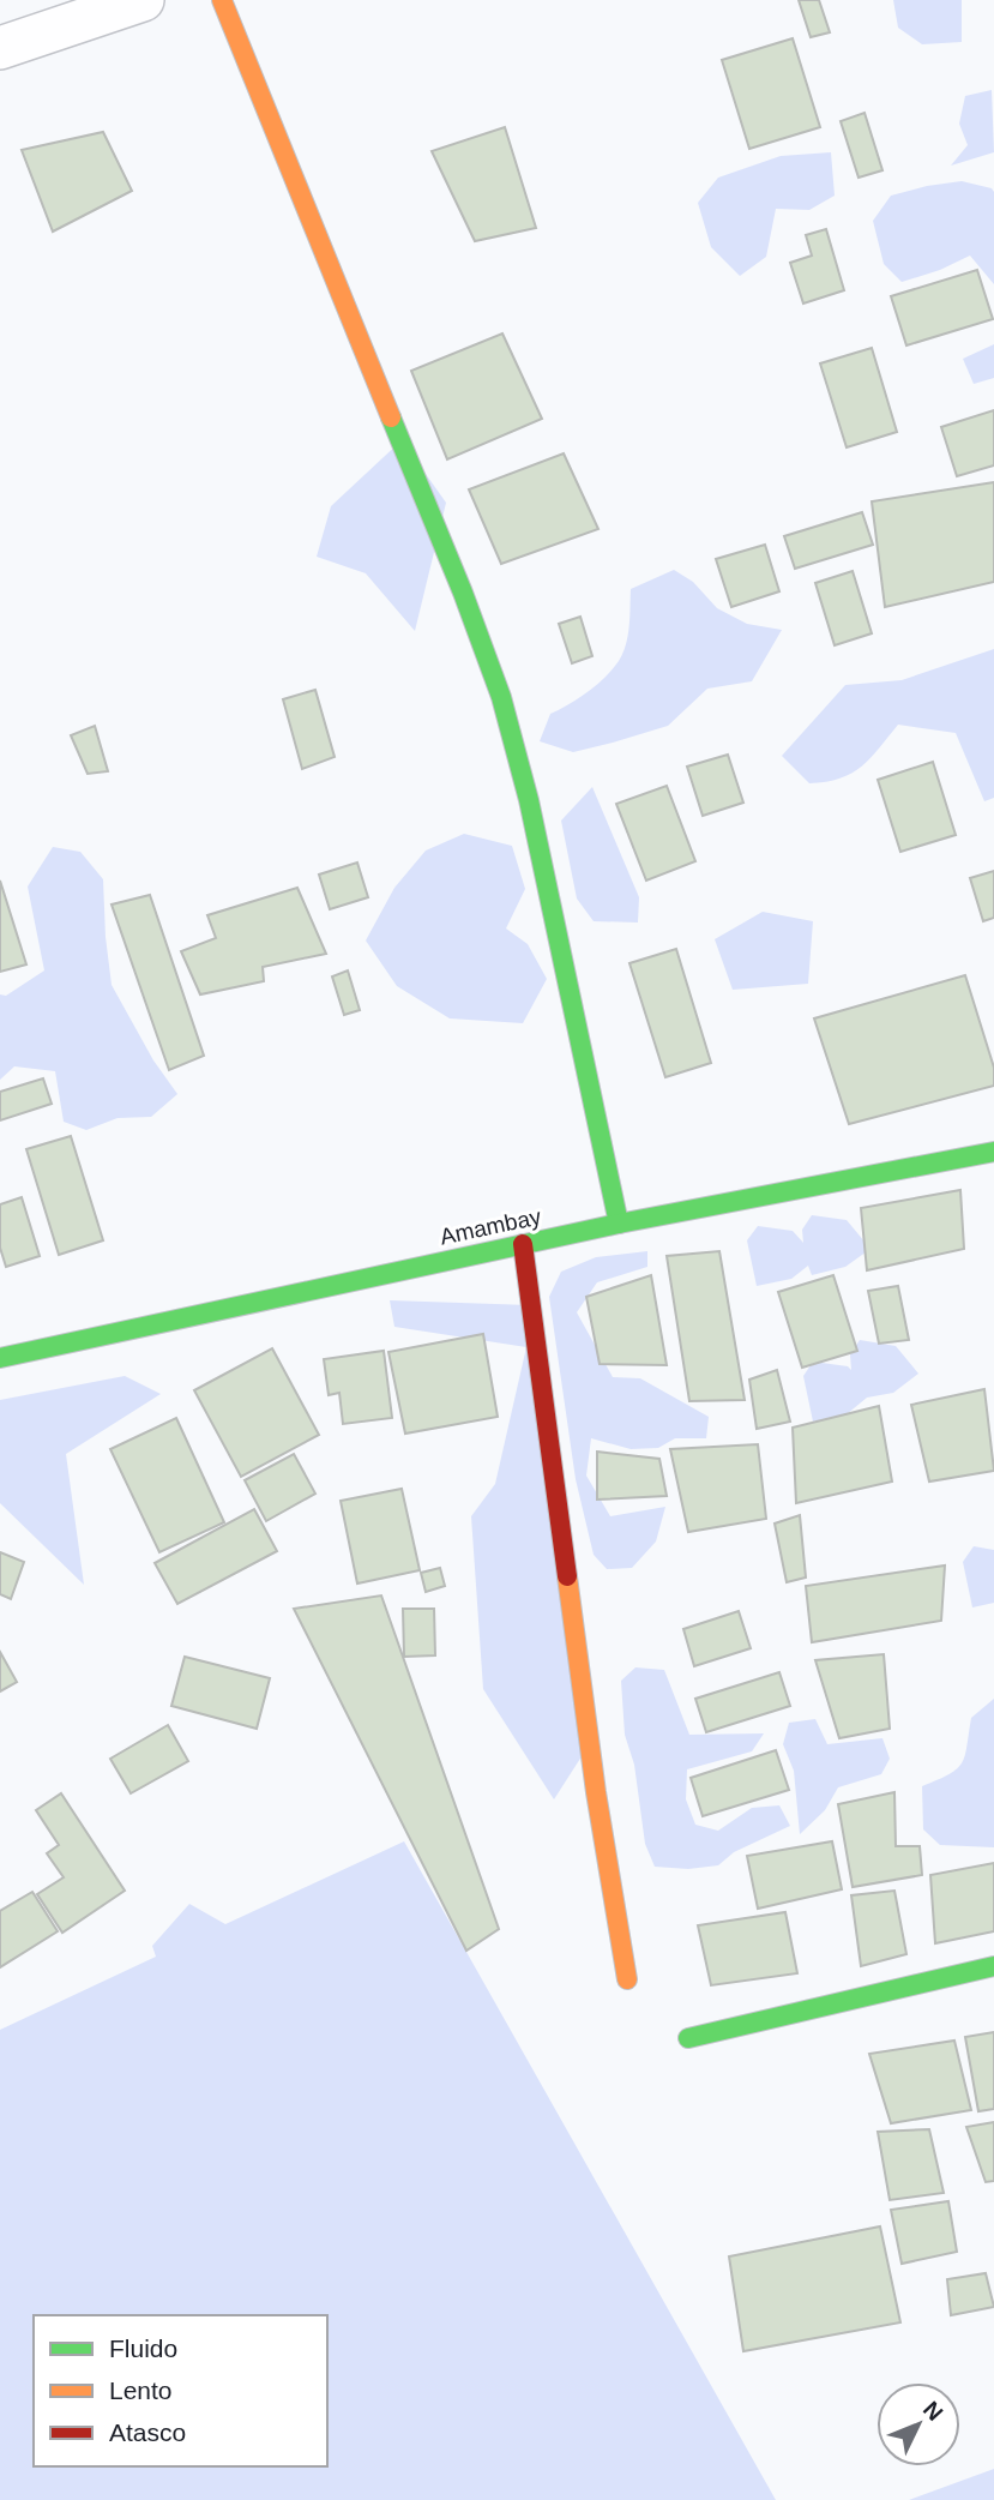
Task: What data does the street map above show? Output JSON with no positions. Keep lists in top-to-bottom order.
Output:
{
  "streets": {
    "street": ["Amambay"]
  },
  "legend": ["Fluido", "Lento", "Atasco"],
  "north": "top right"
}
